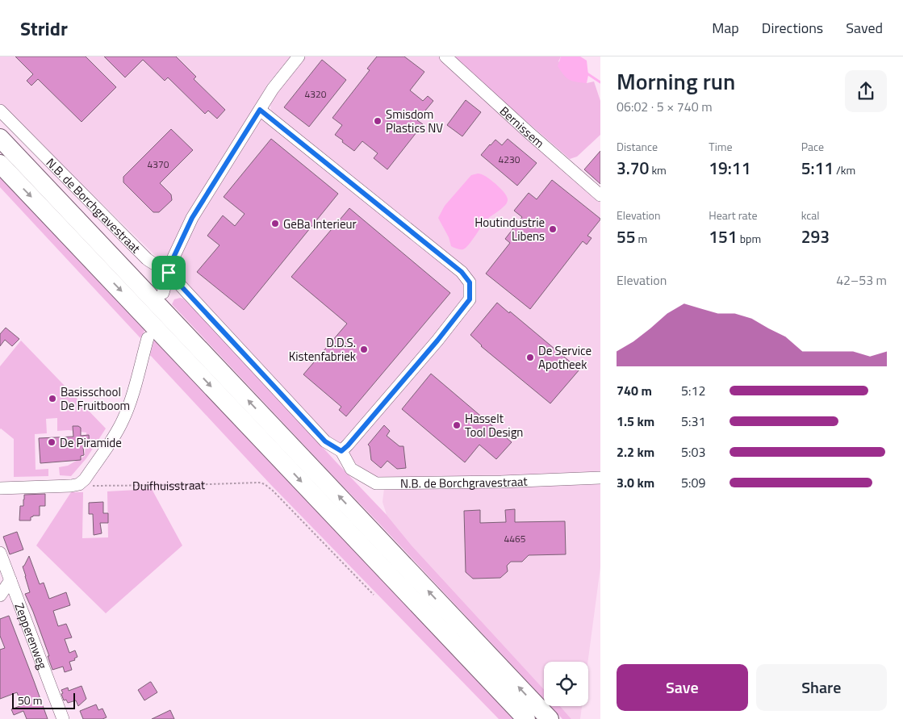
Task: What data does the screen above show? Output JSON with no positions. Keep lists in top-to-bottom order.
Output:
{
  "streets": {
    "street": ["Bernissem", "N.B. de Borchgravestraat", "Zepperenweg"],
    "path": ["Duifhuisstraat"]
  },
  "places": [
    "Smisdom Plastics NV",
    "GeBa Interieur",
    "Houtindustrie Libens",
    "D.D.S. Kistenfabriek",
    "De Service Apotheek",
    "Basisschool De Fruitboom",
    "Hasselt Tool Design",
    "De Piramide"
  ],
  "house_numbers": [
    "4320",
    "4230",
    "4370",
    "4465"
  ],
  "scale_bar": "50 m",
  "page": {
    "header": "Stridr",
    "nav": ["Map", "Directions", "Saved"],
    "heading": ["Morning run", "06:02 · 5 × 740 m"],
    "stats": [
      ["Distance", "3.70 km"],
      ["Time", "19:11"],
      ["Pace", "5:11 /km"],
      ["Elevation", "55 m"],
      ["Heart rate", "151 bpm"],
      ["kcal", "293"]
    ],
    "chart": ["Elevation", "42–53 m"],
    "list": [
      {
        "name": "740 m",
        "note": "5:12"
      },
      {
        "name": "1.5 km",
        "note": "5:31"
      },
      {
        "name": "2.2 km",
        "note": "5:03"
      },
      {
        "name": "3.0 km",
        "note": "5:09"
      }
    ],
    "buttons": ["Save", "Share"],
    "scale": "50 m"
  }
}
